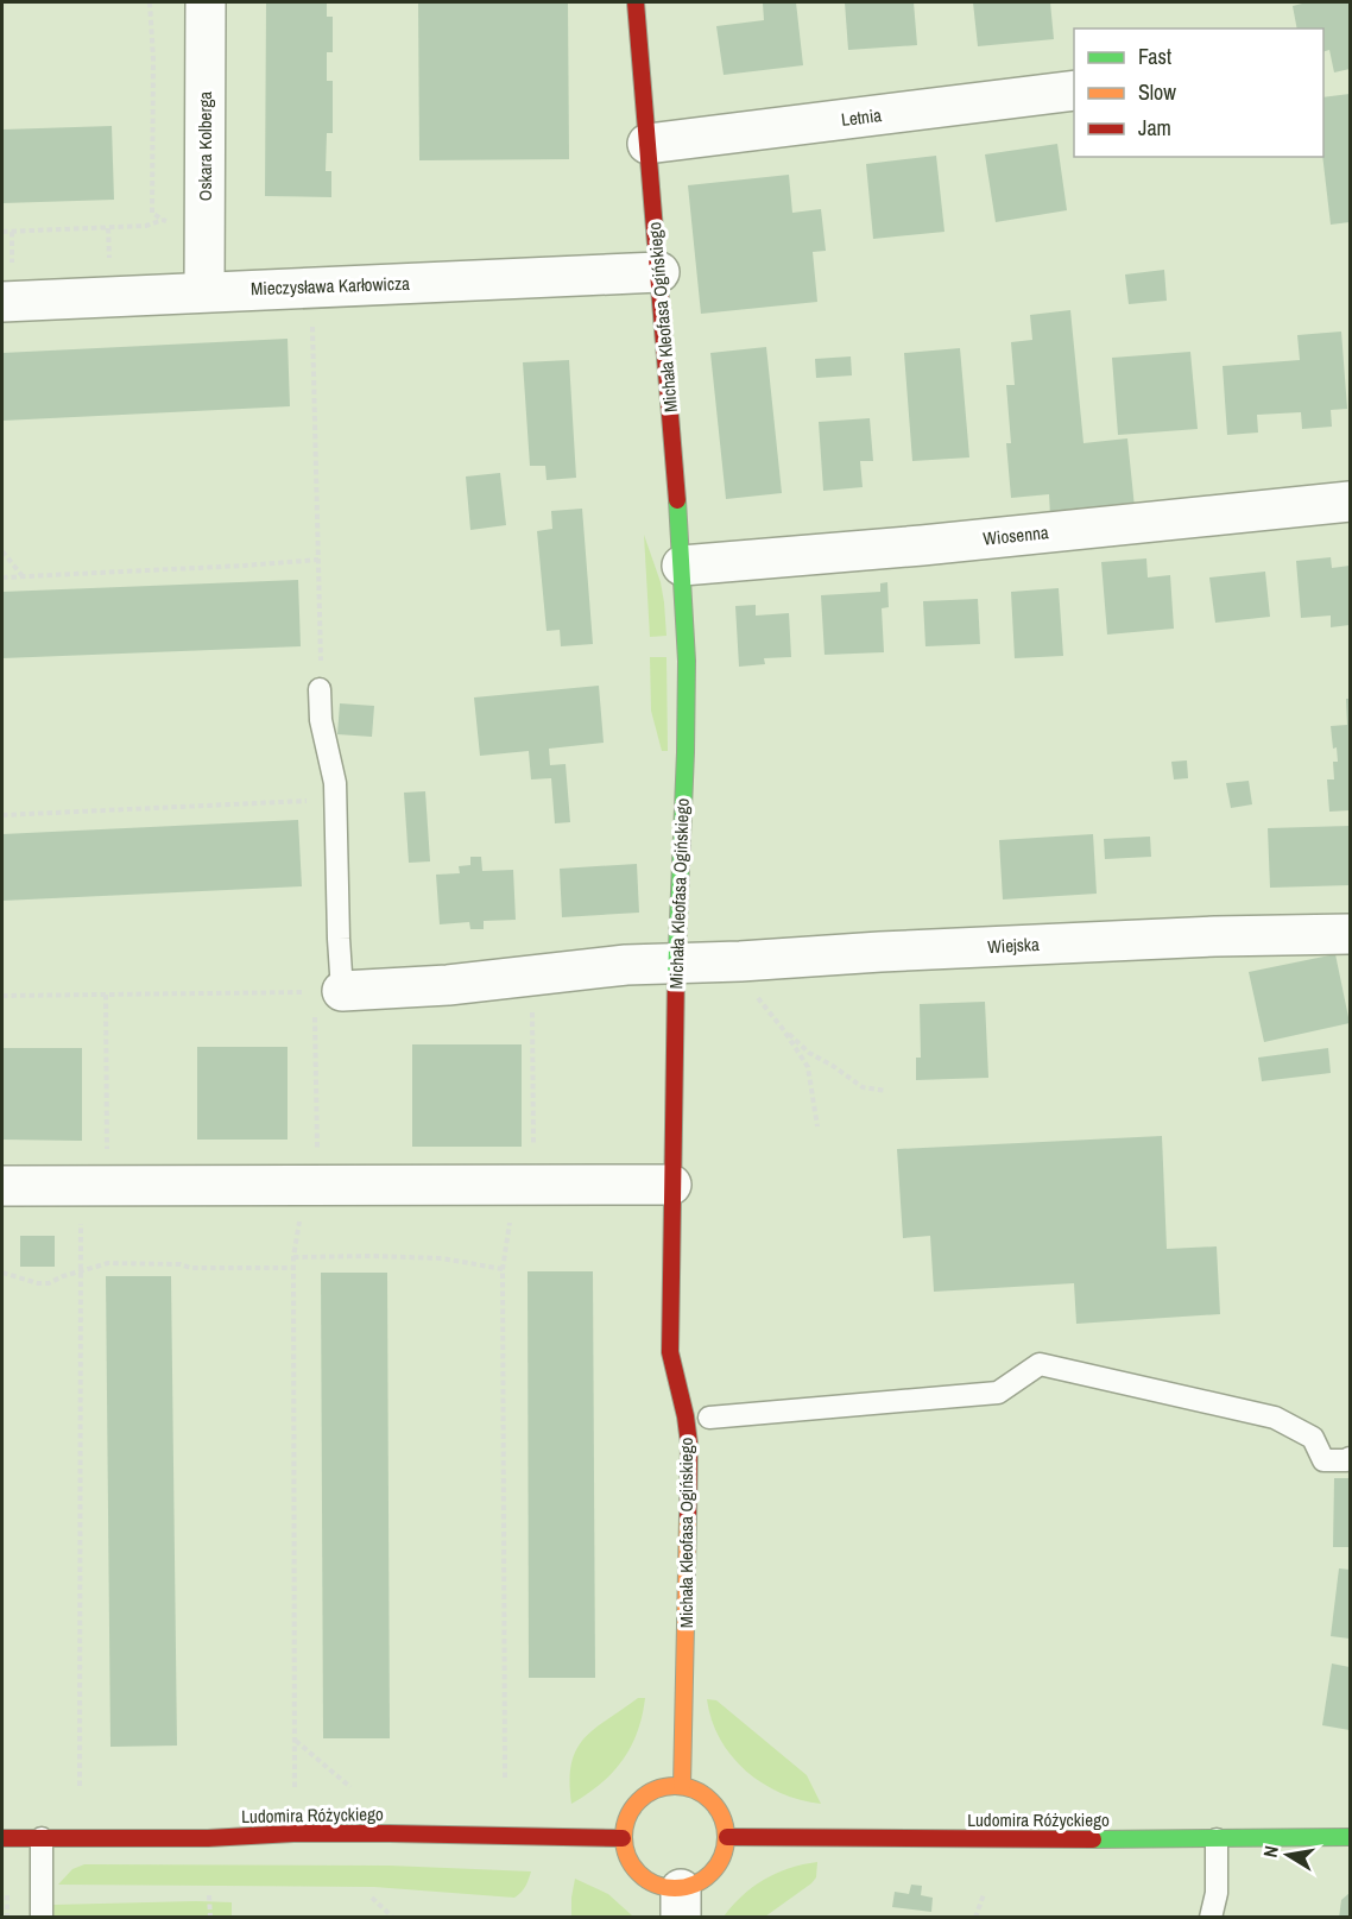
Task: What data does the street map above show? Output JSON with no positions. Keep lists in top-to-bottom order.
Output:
{
  "streets": {
    "street": [
      "Letnia",
      "Oskara Kolberga",
      "Mieczysława Karłowicza",
      "Michała Kleofasa Ogińskiego",
      "Wiosenna",
      "Wiejska",
      "Ludomira Różyckiego"
    ]
  },
  "crossings": [
    ["Letnia", "Michała Kleofasa Ogińskiego"],
    ["Oskara Kolberga", "Mieczysława Karłowicza"],
    ["Mieczysława Karłowicza", "Michała Kleofasa Ogińskiego"],
    ["Michała Kleofasa Ogińskiego", "Wiosenna"],
    ["Michała Kleofasa Ogińskiego", "Wiejska"],
    ["Michała Kleofasa Ogińskiego", "Ludomira Różyckiego"]
  ],
  "legend": ["Fast", "Slow", "Jam"],
  "north": "left"
}
